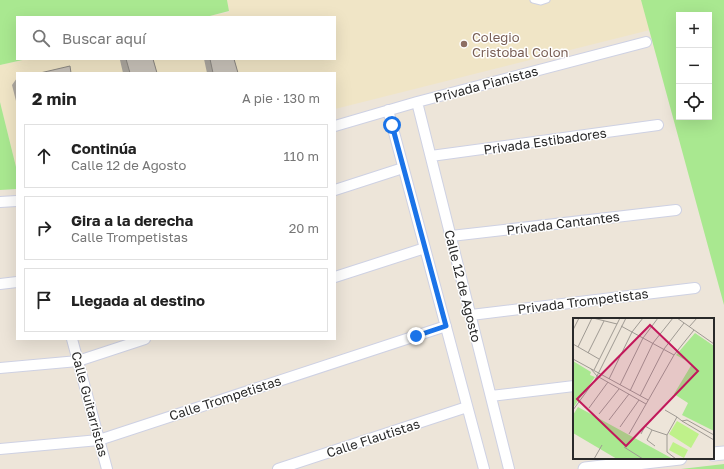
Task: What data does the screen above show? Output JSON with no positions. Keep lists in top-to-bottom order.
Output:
{
  "streets": {
    "street": [
      "Privada Pianistas",
      "Privada Estibadores",
      "Privada Cantantes",
      "Calle 12 de Agosto",
      "Privada Trompetistas",
      "Calle Trompetistas",
      "Calle Guitarristas",
      "Calle Flautistas"
    ]
  },
  "crossings": [
    ["Privada Pianistas", "Calle 12 de Agosto"],
    ["Privada Estibadores", "Calle 12 de Agosto"],
    ["Privada Cantantes", "Calle 12 de Agosto"],
    ["Calle 12 de Agosto", "Privada Trompetistas"],
    ["Calle 12 de Agosto", "Calle Trompetistas"],
    ["Calle 12 de Agosto", "Calle Flautistas"],
    ["Calle Trompetistas", "Calle Guitarristas"]
  ],
  "places": ["Colegio Cristobal Colon"],
  "page": {
    "map_buttons": ["+", "−"],
    "search": "Buscar aquí",
    "heading": ["2 min", "A pie · 130 m"],
    "list": [
      ["Continúa", "Calle 12 de Agosto", "110 m"],
      ["Gira a la derecha", "Calle Trompetistas", "20 m"],
      "Llegada al destino"
    ]
  }
}
